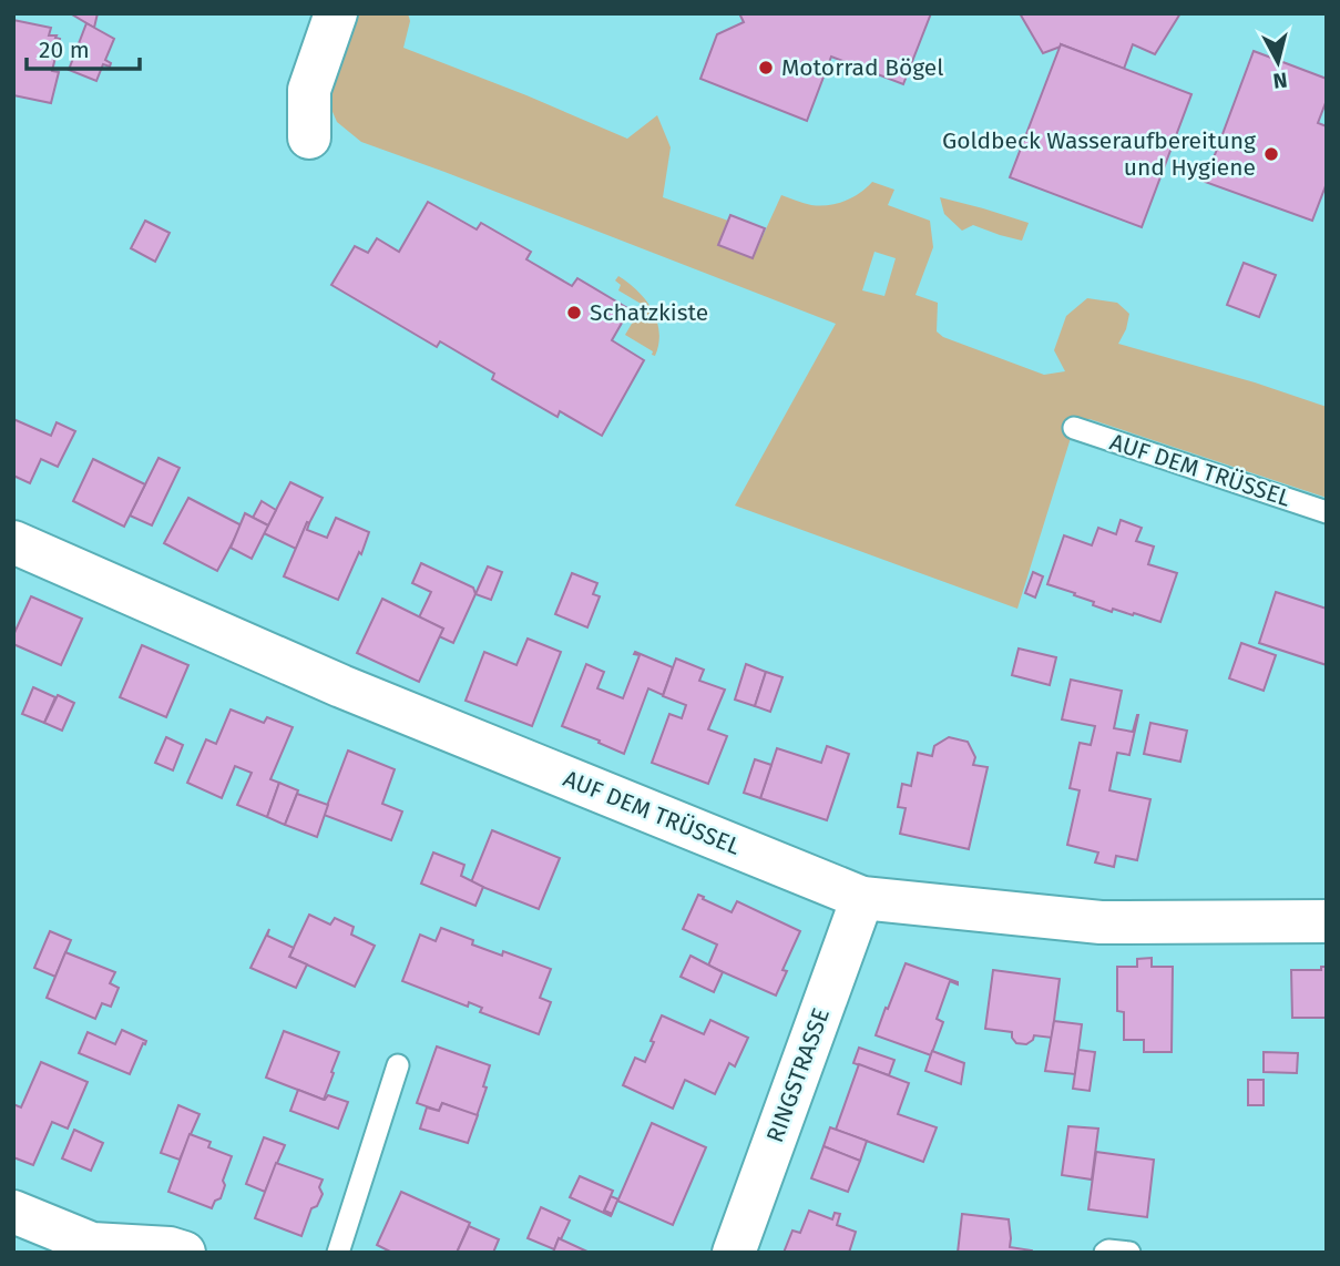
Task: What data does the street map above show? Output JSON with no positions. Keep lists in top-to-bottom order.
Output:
{
  "streets": {
    "street": ["AUF DEM TRÜSSEL", "RINGSTRASSE"]
  },
  "crossings": [
    ["AUF DEM TRÜSSEL", "RINGSTRASSE"]
  ],
  "places": ["Motorrad Bögel", "Goldbeck Wasseraufbereitung und Hygiene", "Schatzkiste"],
  "scale_bar": "20 m",
  "north": "bottom"
}
